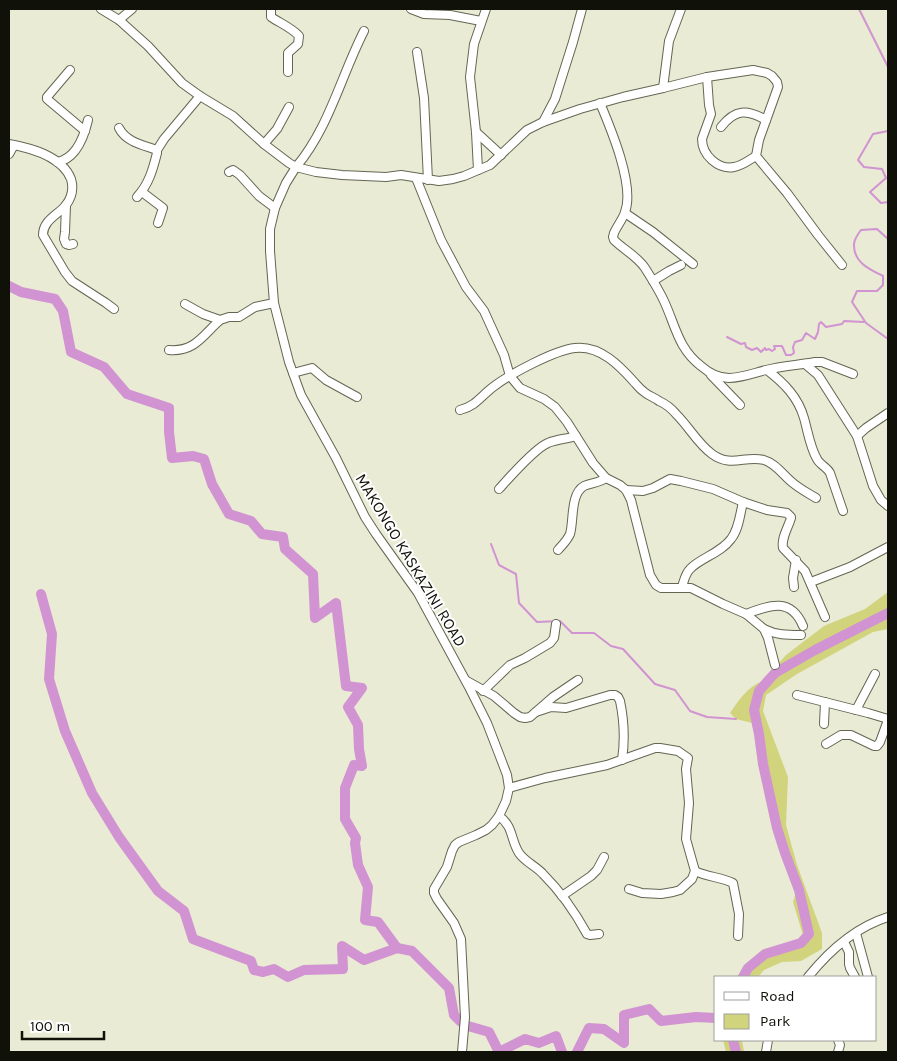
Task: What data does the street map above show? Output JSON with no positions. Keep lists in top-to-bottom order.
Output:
{
  "streets": {
    "street": ["MAKONGO KASKAZINI ROAD"]
  },
  "legend": ["Road", "Park"],
  "scale_bar": "100 m"
}
